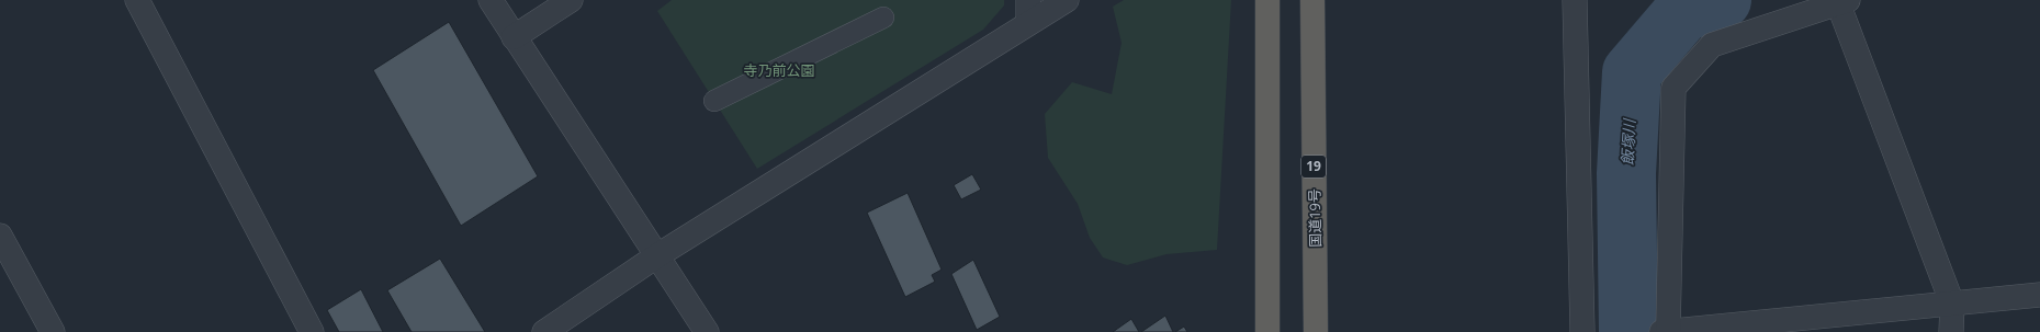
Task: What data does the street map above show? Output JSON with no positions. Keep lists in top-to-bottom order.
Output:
{
  "streets": {
    "highway": ["19", "国道19号"]
  },
  "water": ["飯塚川"],
  "parks": ["寺乃前公園"]
}
